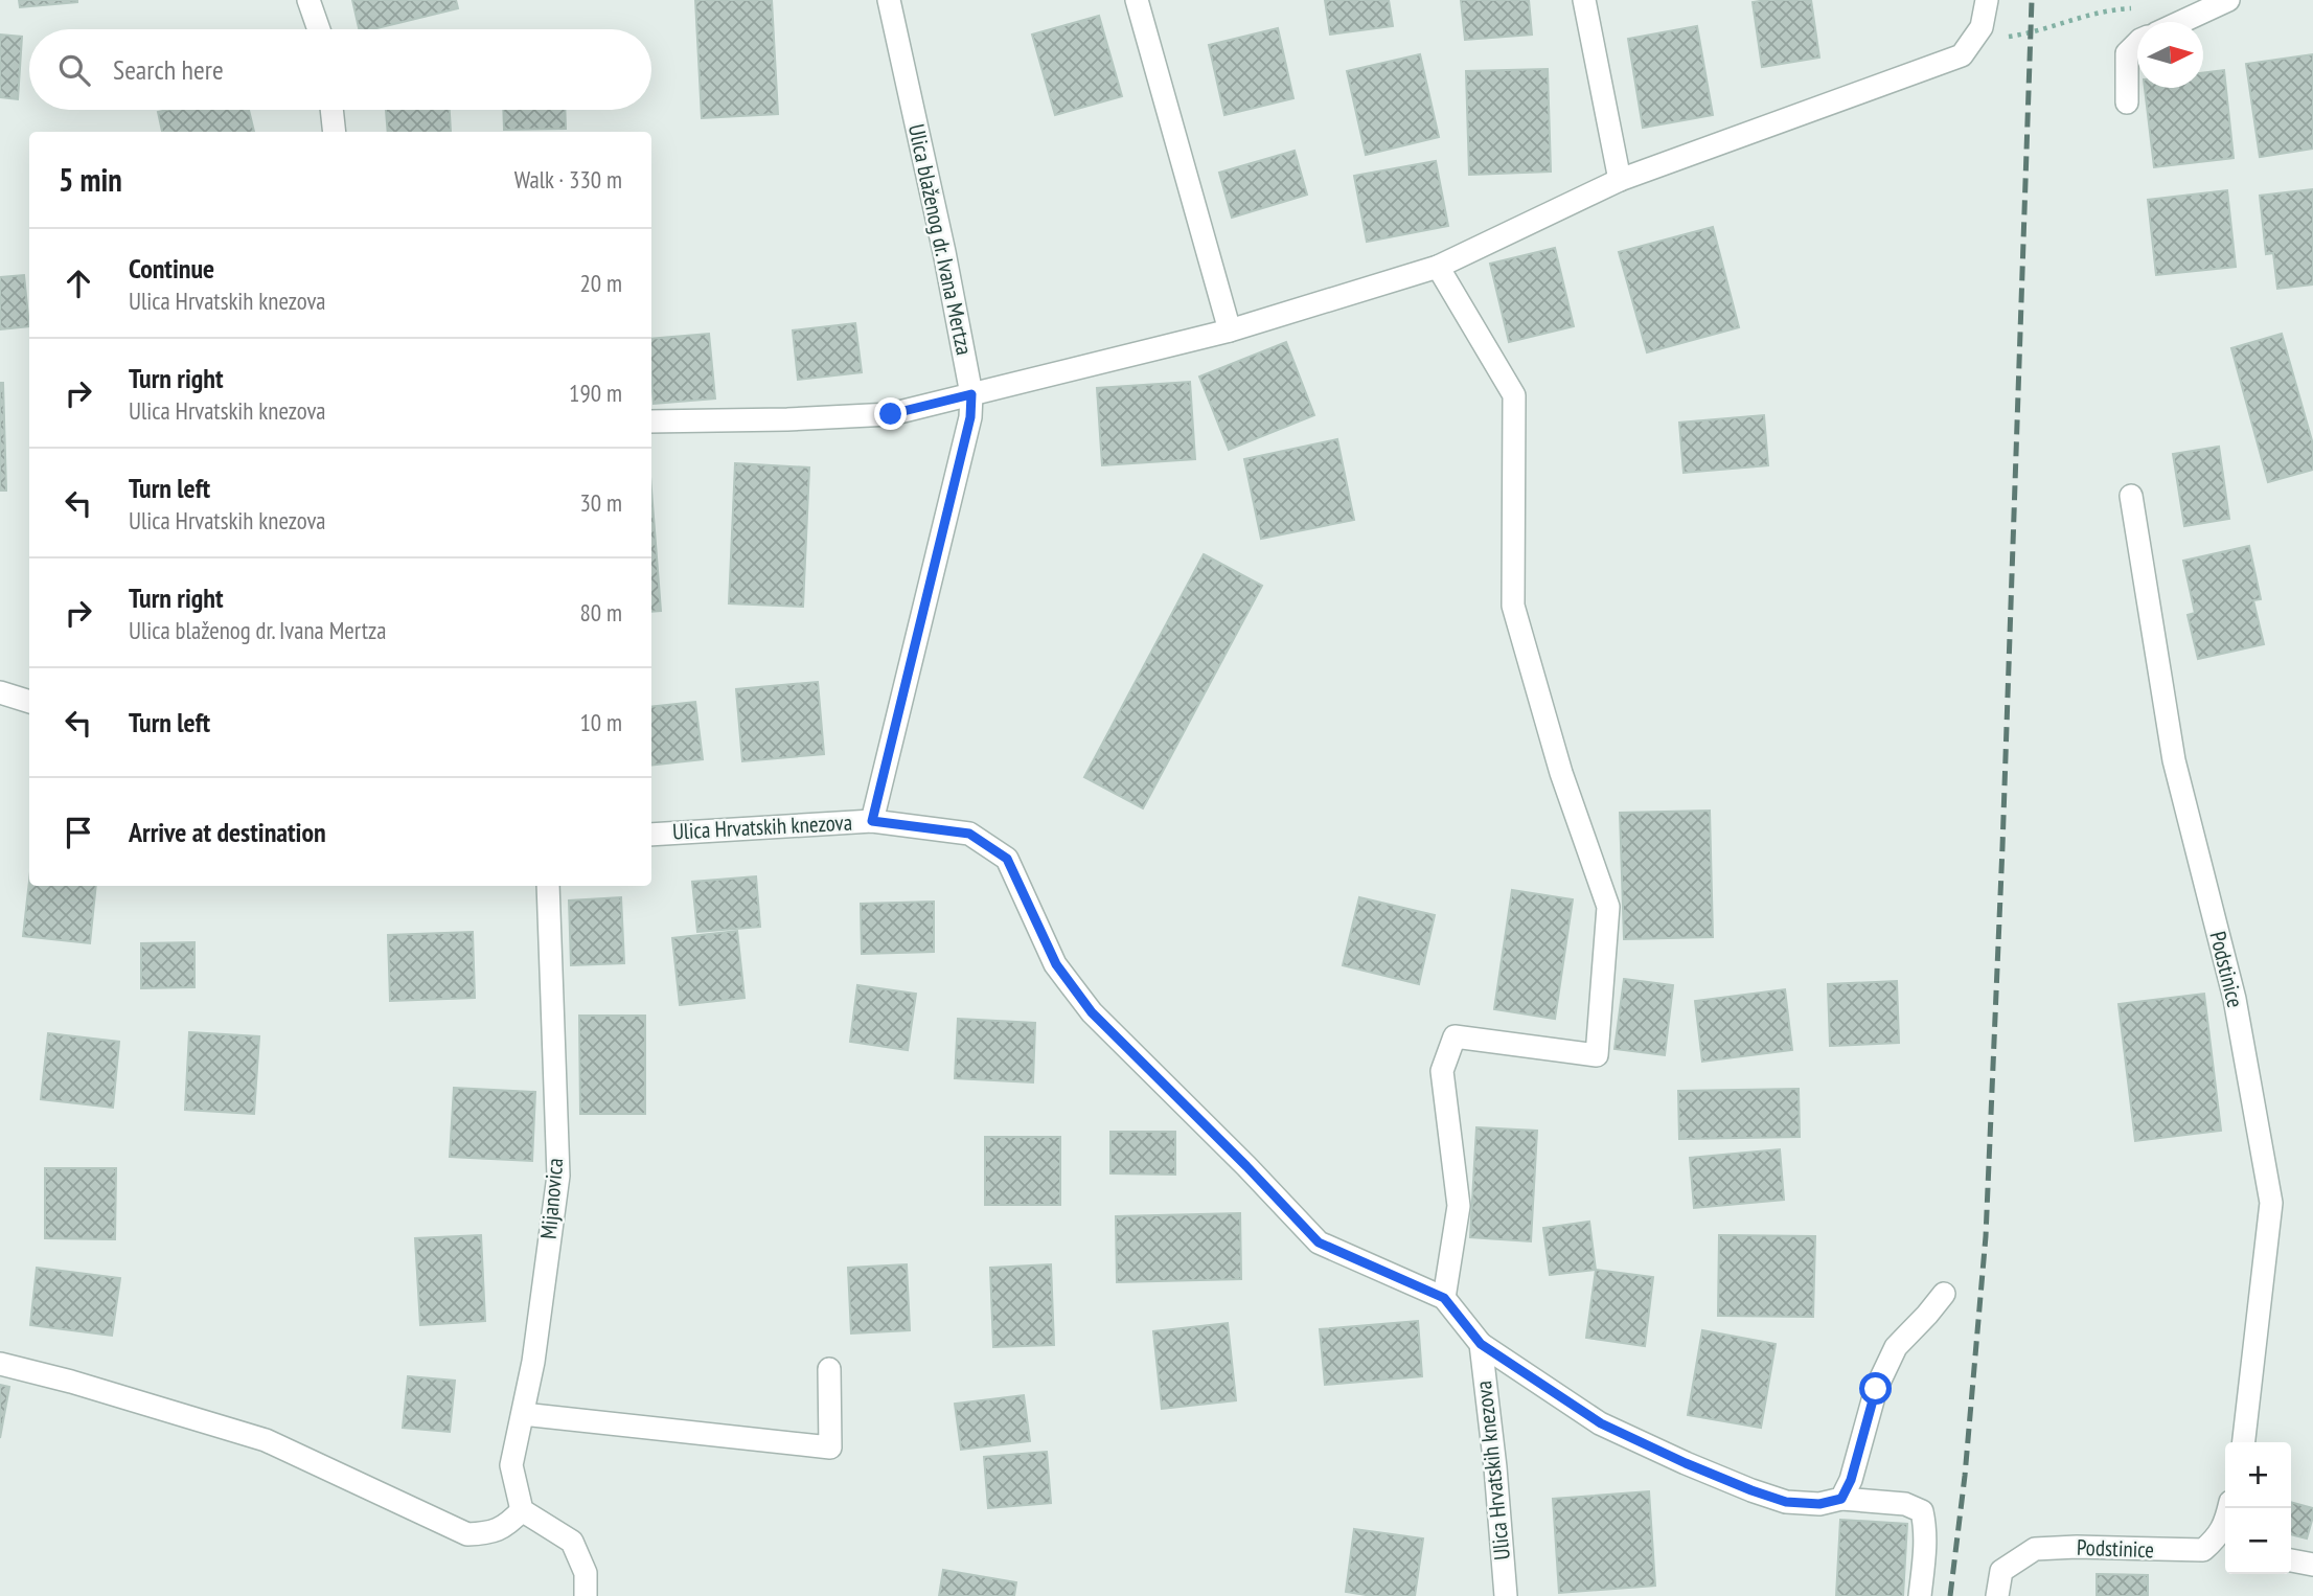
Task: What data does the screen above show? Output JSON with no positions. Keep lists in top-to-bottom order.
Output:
{
  "streets": {
    "street": [
      "Ulica blaženog dr. Ivana Mertza",
      "Ulica Hrvatskih knezova",
      "Podstinice",
      "Mijanovica"
    ]
  },
  "crossings": [
    ["Ulica blaženog dr. Ivana Mertza", "Ulica Hrvatskih knezova"]
  ],
  "north": "right",
  "page": {
    "search": "Search here",
    "heading": ["5 min", "Walk · 330 m"],
    "list": [
      ["Continue", "Ulica Hrvatskih knezova", "20 m"],
      ["Turn right", "Ulica Hrvatskih knezova", "190 m"],
      ["Turn left", "Ulica Hrvatskih knezova", "30 m"],
      ["Turn right", "Ulica blaženog dr. Ivana Mertza", "80 m"],
      ["Turn left", "10 m"],
      "Arrive at destination"
    ],
    "map_buttons": ["+", "−"]
  }
}
